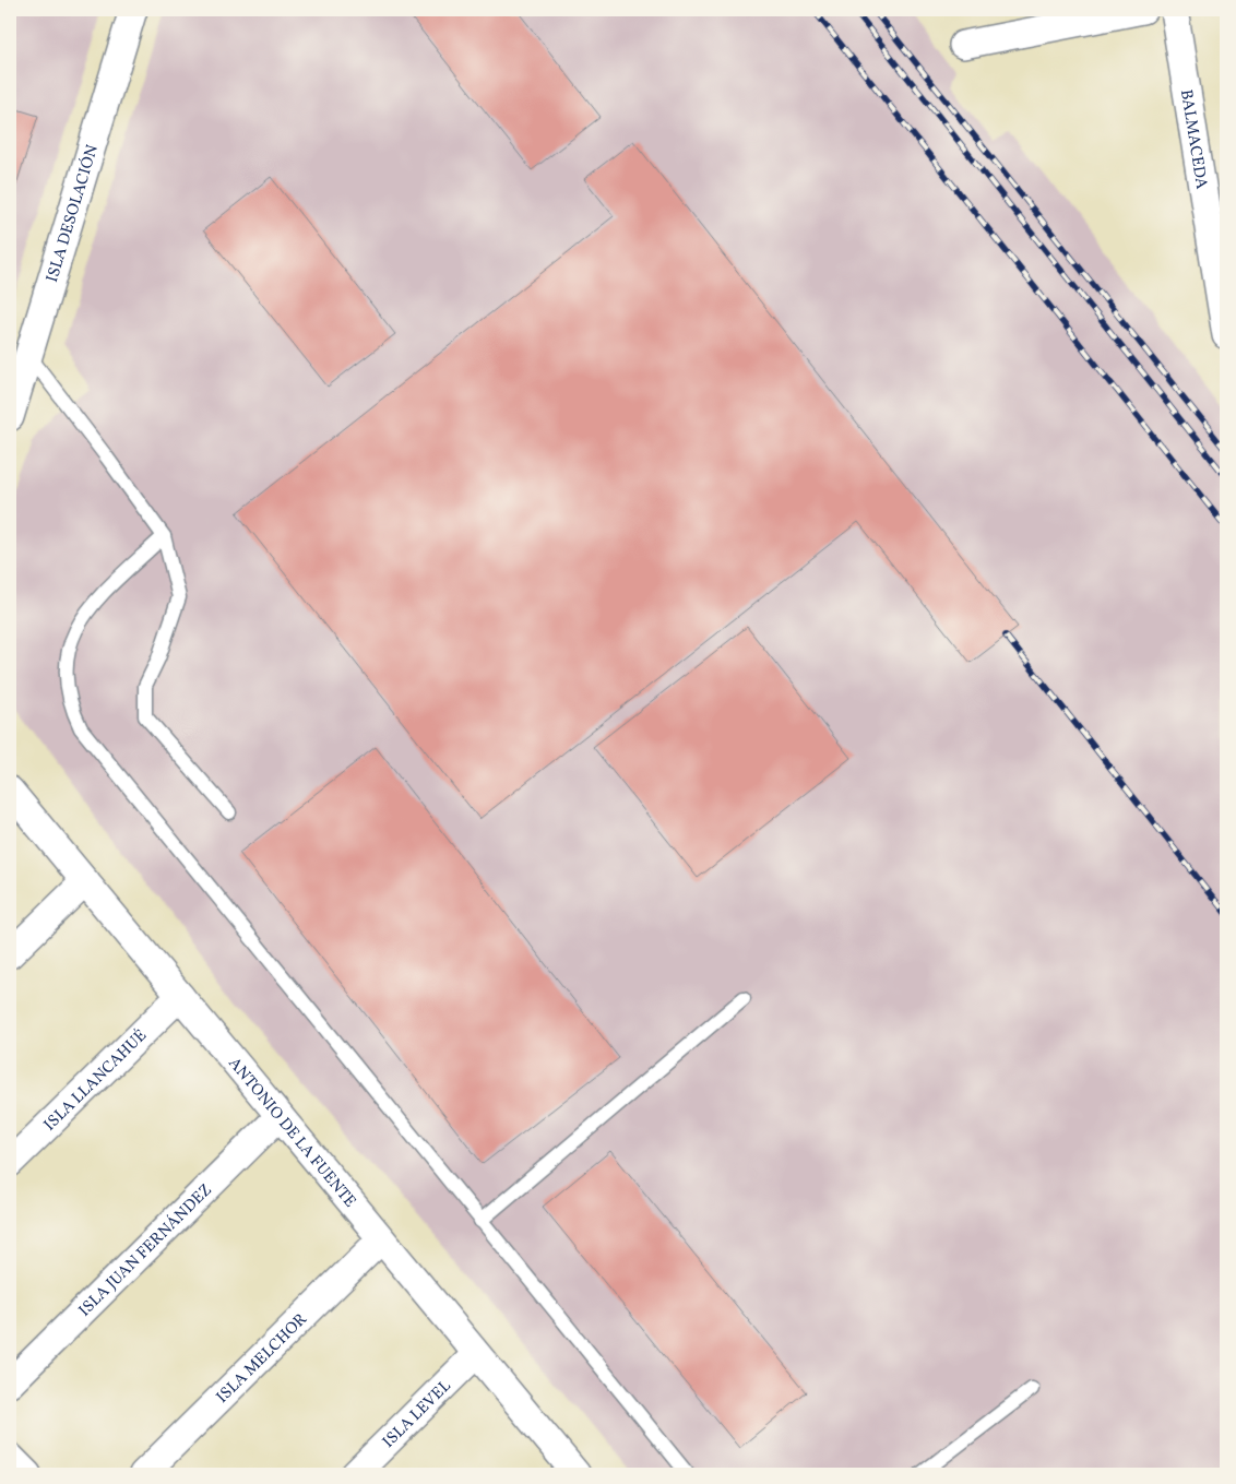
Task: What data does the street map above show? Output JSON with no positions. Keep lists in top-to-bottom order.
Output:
{
  "streets": {
    "street": [
      "BALMACEDA",
      "ISLA DESOLACIÓN",
      "ISLA LLANCAHUÉ",
      "ANTONIO DE LA FUENTE",
      "ISLA JUAN FERNÁNDEZ",
      "ISLA MELCHOR",
      "ISLA LEVEL"
    ]
  },
  "crossings": [
    ["ISLA LLANCAHUÉ", "ANTONIO DE LA FUENTE"],
    ["ANTONIO DE LA FUENTE", "ISLA JUAN FERNÁNDEZ"],
    ["ANTONIO DE LA FUENTE", "ISLA MELCHOR"],
    ["ANTONIO DE LA FUENTE", "ISLA LEVEL"]
  ]
}
